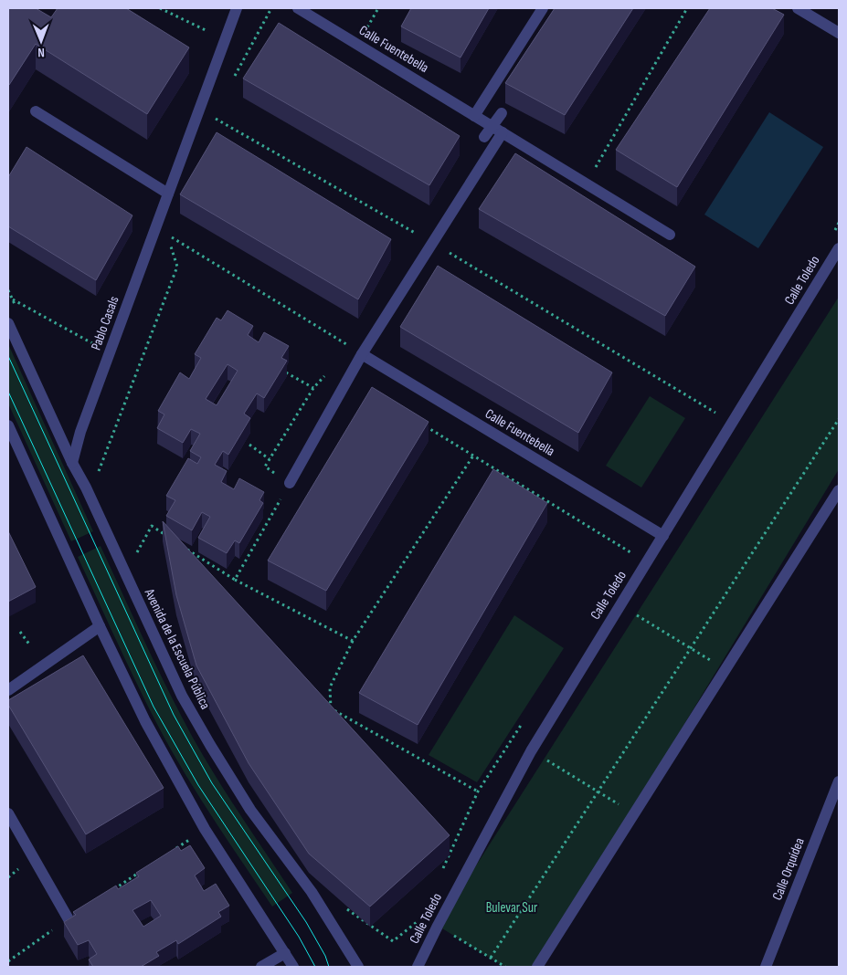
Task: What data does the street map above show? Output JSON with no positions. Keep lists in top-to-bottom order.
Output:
{
  "streets": {
    "street": [
      "Calle Fuentebella",
      "Calle Toledo",
      "Pablo Casals",
      "Avenida de la Escuela Pública",
      "Calle Orquídea"
    ]
  },
  "crossings": [
    ["Calle Fuentebella", "Calle Toledo"],
    ["Pablo Casals", "Avenida de la Escuela Pública"]
  ],
  "parks": ["Bulevar Sur"],
  "north": "bottom"
}
